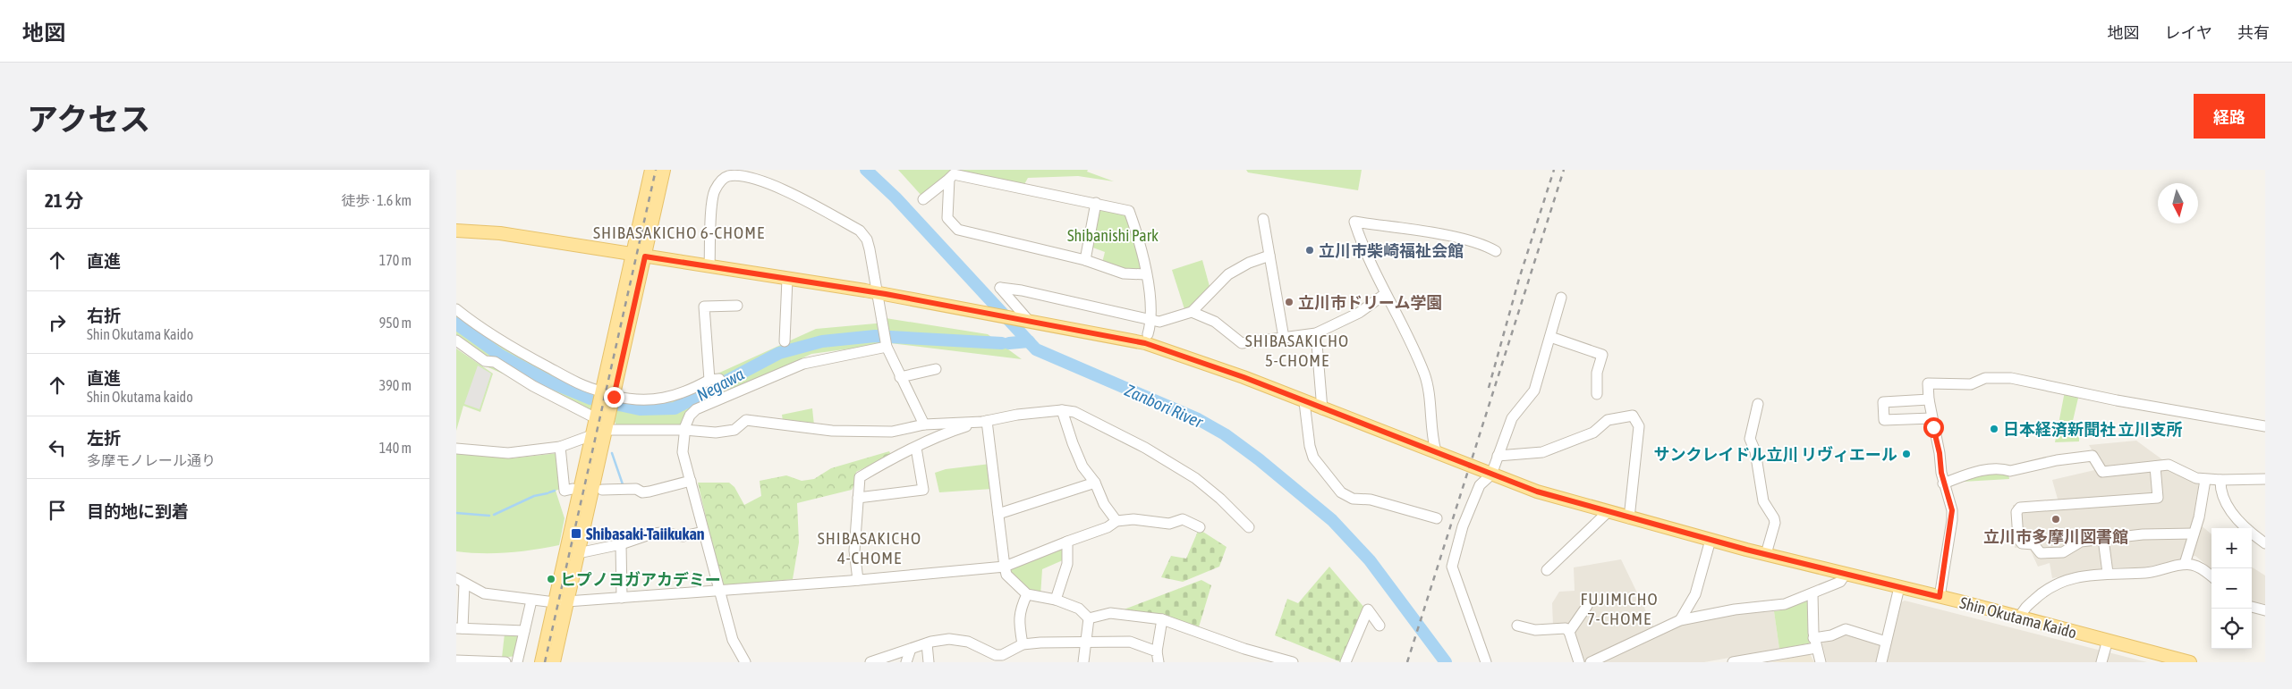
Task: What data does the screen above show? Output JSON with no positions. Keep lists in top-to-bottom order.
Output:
{
  "streets": {
    "main road": ["Shin Okutama Kaido"]
  },
  "districts": [
    "SHIBASAKICHO 6-CHOME",
    "SHIBASAKICHO 5-CHOME",
    "SHIBASAKICHO 4-CHOME",
    "FUJIMICHO 7-CHOME"
  ],
  "water": ["Negawa", "Zanbori River"],
  "parks": ["Shibanishi Park"],
  "places": {
    "other": [
      "立川市柴崎福祉会館",
      "立川市ドリーム学園",
      "日本経済新聞社 立川支所",
      "サンクレイドル立川 リヴィエール",
      "立川市多摩川図書館",
      "ヒプノヨガアカデミー"
    ],
    "transit": ["Shibasaki-Taiikukan"]
  },
  "north": "bottom",
  "page": {
    "header": "地図",
    "nav": ["地図", "レイヤ", "共有"],
    "title": "アクセス",
    "buttons": "経路",
    "heading": ["21 分", "徒歩 · 1.6 km"],
    "list": [
      ["直進", "170 m"],
      ["右折", "Shin Okutama Kaido", "950 m"],
      ["直進", "Shin Okutama kaido", "390 m"],
      ["左折", "多摩モノレール通り", "140 m"],
      "目的地に到着"
    ],
    "map_buttons": ["+", "−"]
  }
}
